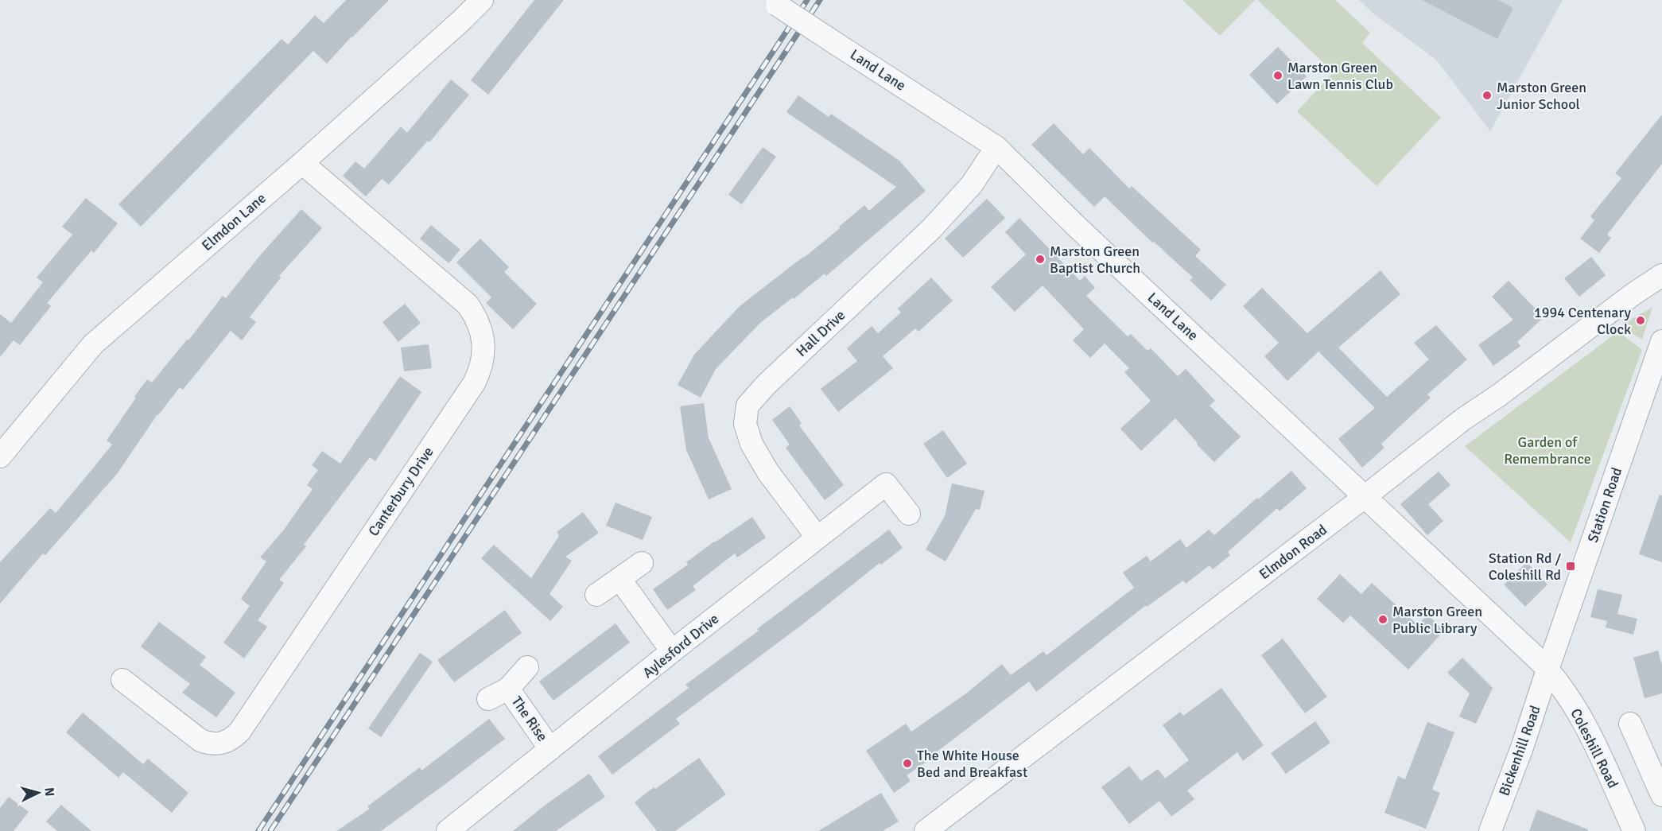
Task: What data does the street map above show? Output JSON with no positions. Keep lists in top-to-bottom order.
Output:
{
  "streets": {
    "street": [
      "Land Lane",
      "Elmdon Lane",
      "Hall Drive",
      "Canterbury Drive",
      "Station Road",
      "Elmdon Road",
      "Aylesford Drive",
      "The Rise",
      "Coleshill Road",
      "Bickenhill Road"
    ]
  },
  "crossings": [
    ["Land Lane", "Hall Drive"],
    ["Land Lane", "Station Road"],
    ["Land Lane", "Elmdon Road"],
    ["Land Lane", "Coleshill Road"],
    ["Land Lane", "Bickenhill Road"],
    ["Elmdon Lane", "Canterbury Drive"],
    ["Hall Drive", "Aylesford Drive"],
    ["Station Road", "Coleshill Road"],
    ["Station Road", "Bickenhill Road"],
    ["Aylesford Drive", "The Rise"],
    ["Coleshill Road", "Bickenhill Road"]
  ],
  "parks": ["Garden of Remembrance"],
  "places": {
    "other": [
      "Marston Green Lawn Tennis Club",
      "Marston Green Junior School",
      "Marston Green Baptist Church",
      "1994 Centenary Clock",
      "Marston Green Public Library",
      "The White House Bed and Breakfast"
    ],
    "transit": ["Station Rd / Coleshill Rd"]
  },
  "north": "right"
}
